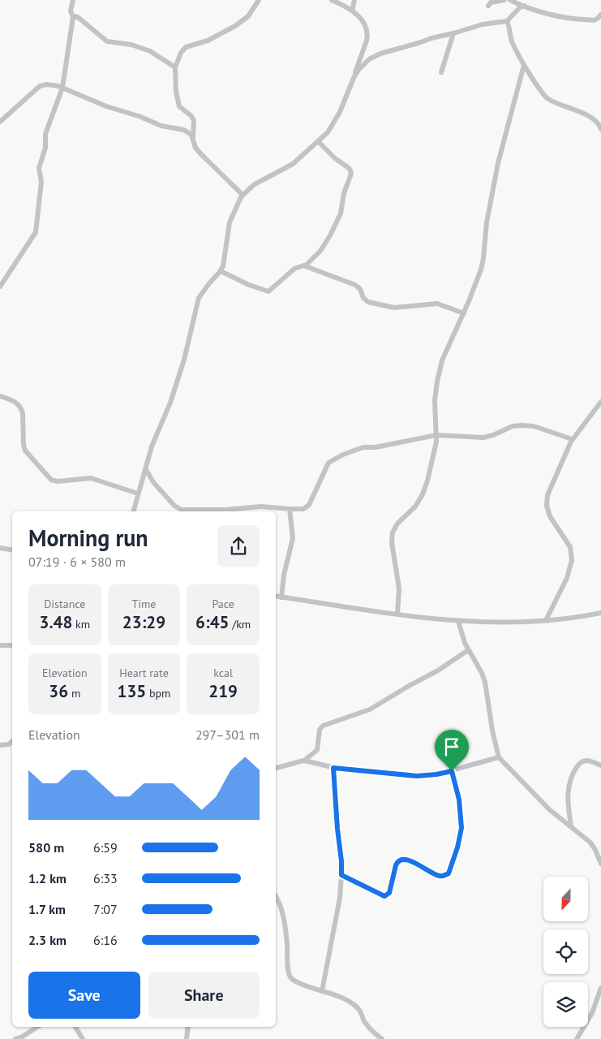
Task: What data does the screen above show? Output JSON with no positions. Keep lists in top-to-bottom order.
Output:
{
  "north": "bottom",
  "page": {
    "heading": ["Morning run", "07:19 · 6 × 580 m"],
    "stats": [
      ["Distance", "3.48 km"],
      ["Time", "23:29"],
      ["Pace", "6:45 /km"],
      ["Elevation", "36 m"],
      ["Heart rate", "135 bpm"],
      ["kcal", "219"]
    ],
    "chart": ["Elevation", "297–301 m"],
    "list": [
      {
        "name": "580 m",
        "note": "6:59"
      },
      {
        "name": "1.2 km",
        "note": "6:33"
      },
      {
        "name": "1.7 km",
        "note": "7:07"
      },
      {
        "name": "2.3 km",
        "note": "6:16"
      }
    ],
    "buttons": ["Save", "Share"]
  }
}
